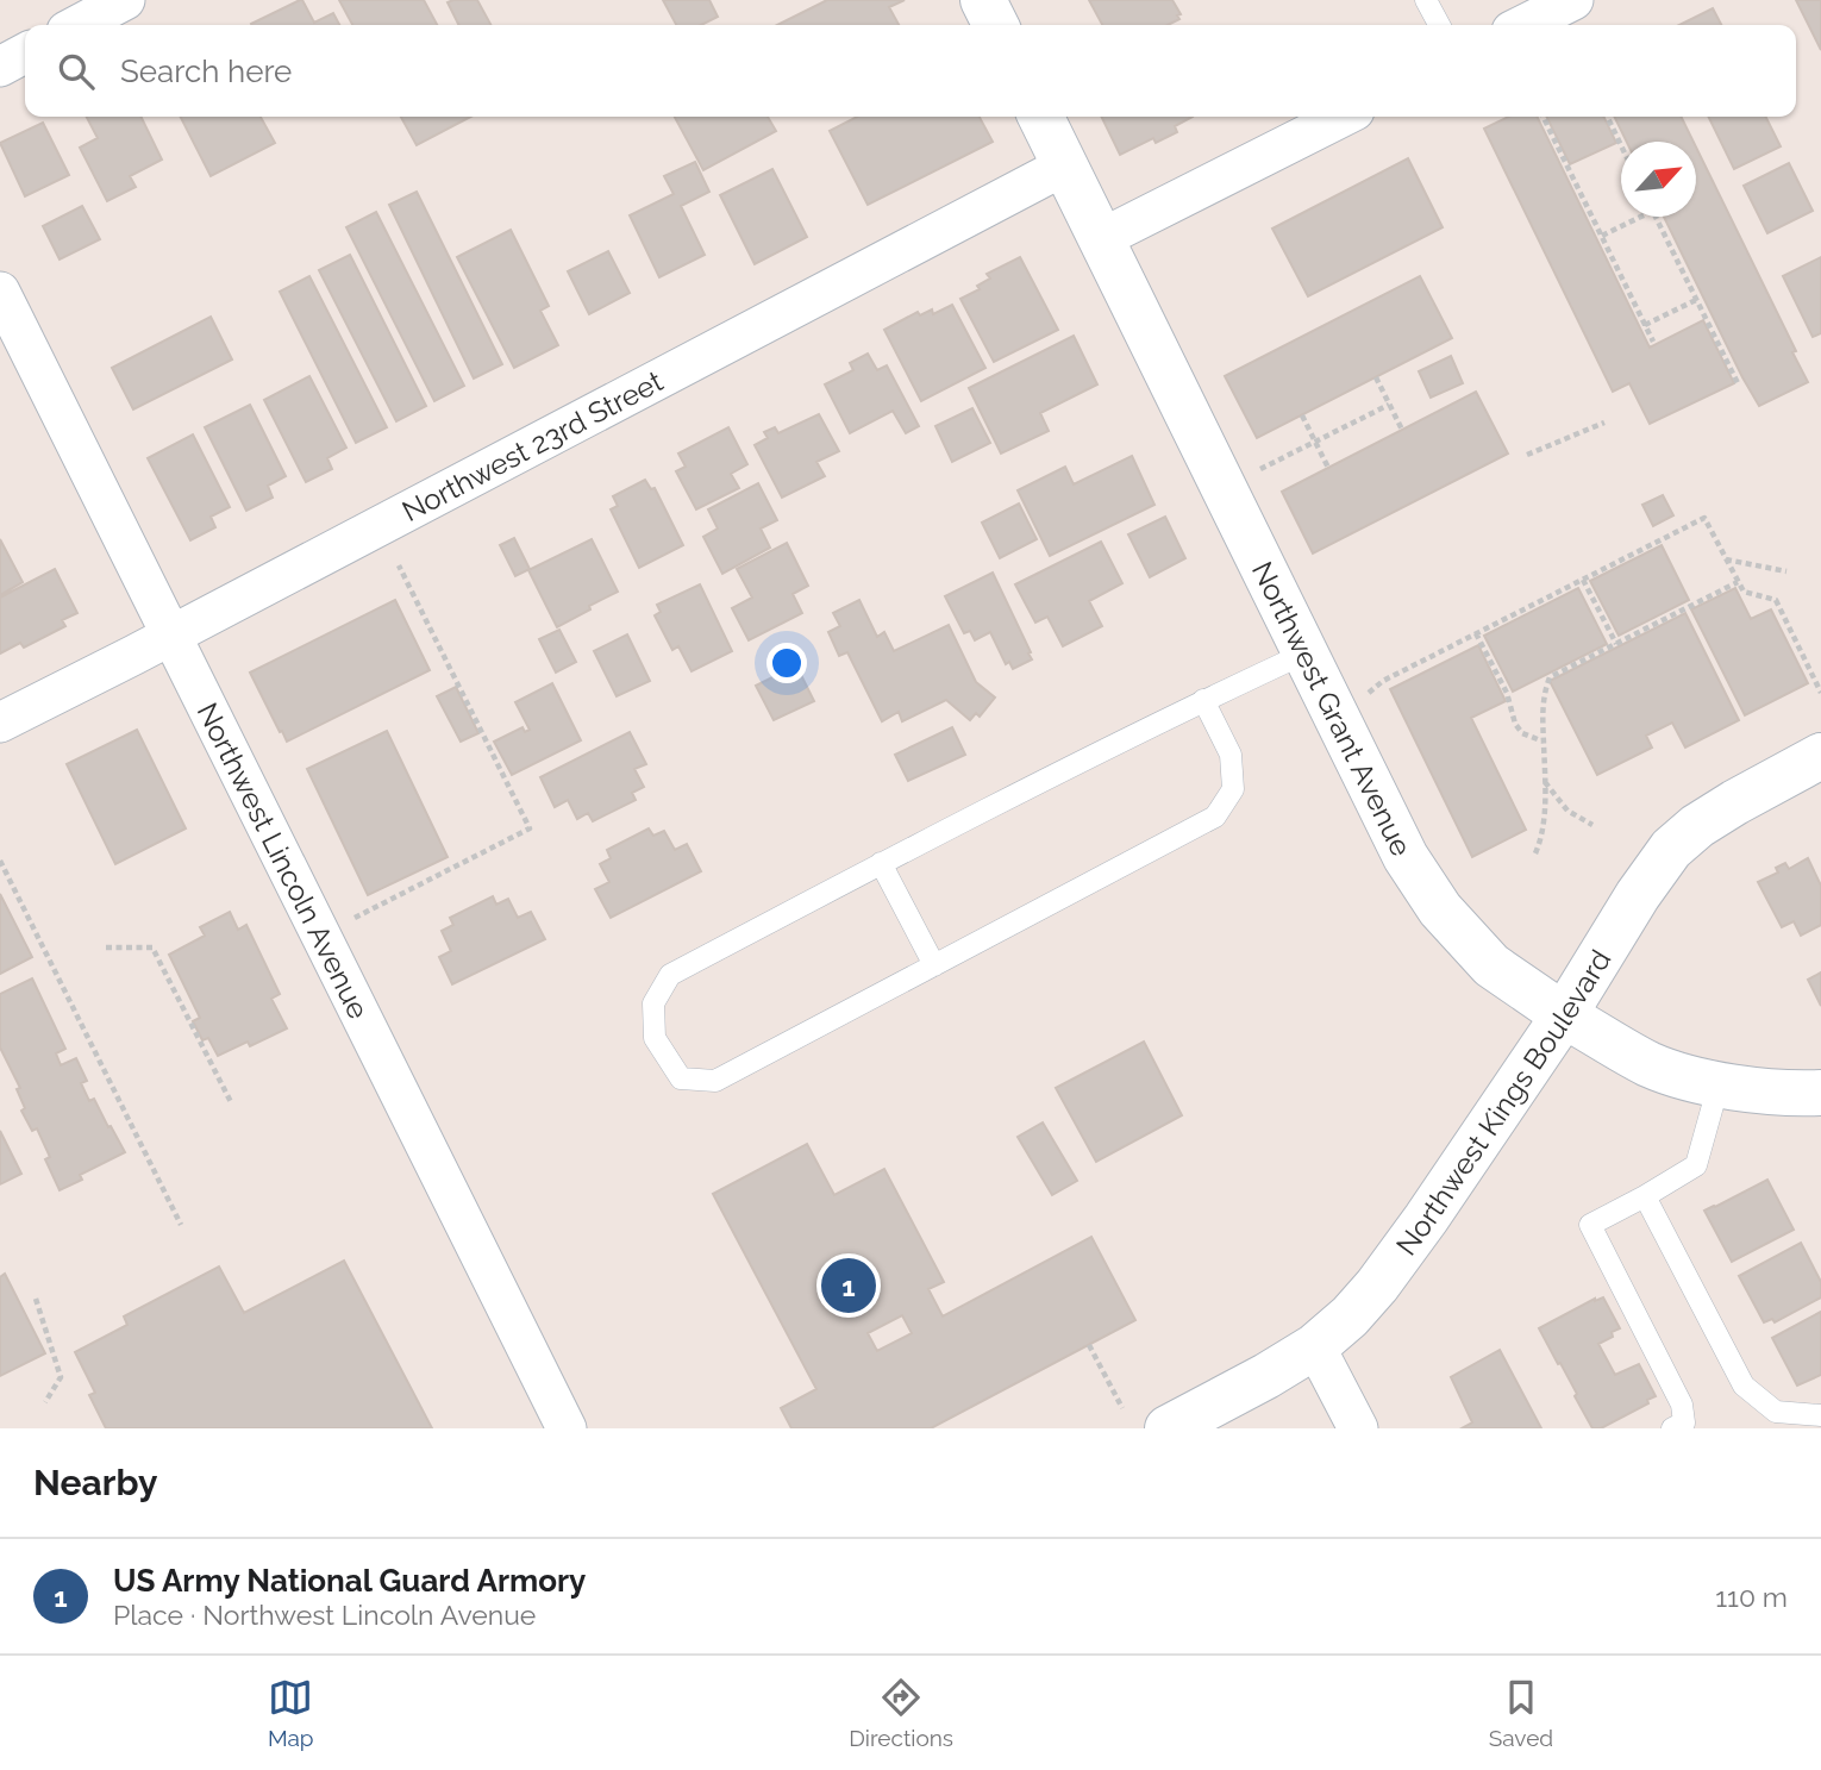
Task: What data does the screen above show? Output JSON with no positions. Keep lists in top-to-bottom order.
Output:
{
  "streets": {
    "main road": ["Northwest Grant Avenue", "Northwest Kings Boulevard"],
    "street": ["Northwest 23rd Street", "Northwest Lincoln Avenue"]
  },
  "crossings": [
    ["Northwest 23rd Street", "Northwest Grant Avenue"],
    ["Northwest 23rd Street", "Northwest Lincoln Avenue"],
    ["Northwest Grant Avenue", "Northwest Kings Boulevard"]
  ],
  "north": "top right",
  "page": {
    "search": "Search here",
    "pins": "1",
    "heading": "Nearby",
    "list": [
      {
        "mark": "1",
        "name": "US Army National Guard Armory",
        "note": "Place · Northwest Lincoln Avenue",
        "value": "110 m"
      }
    ],
    "nav": ["Map", "Directions", "Saved"]
  }
}
